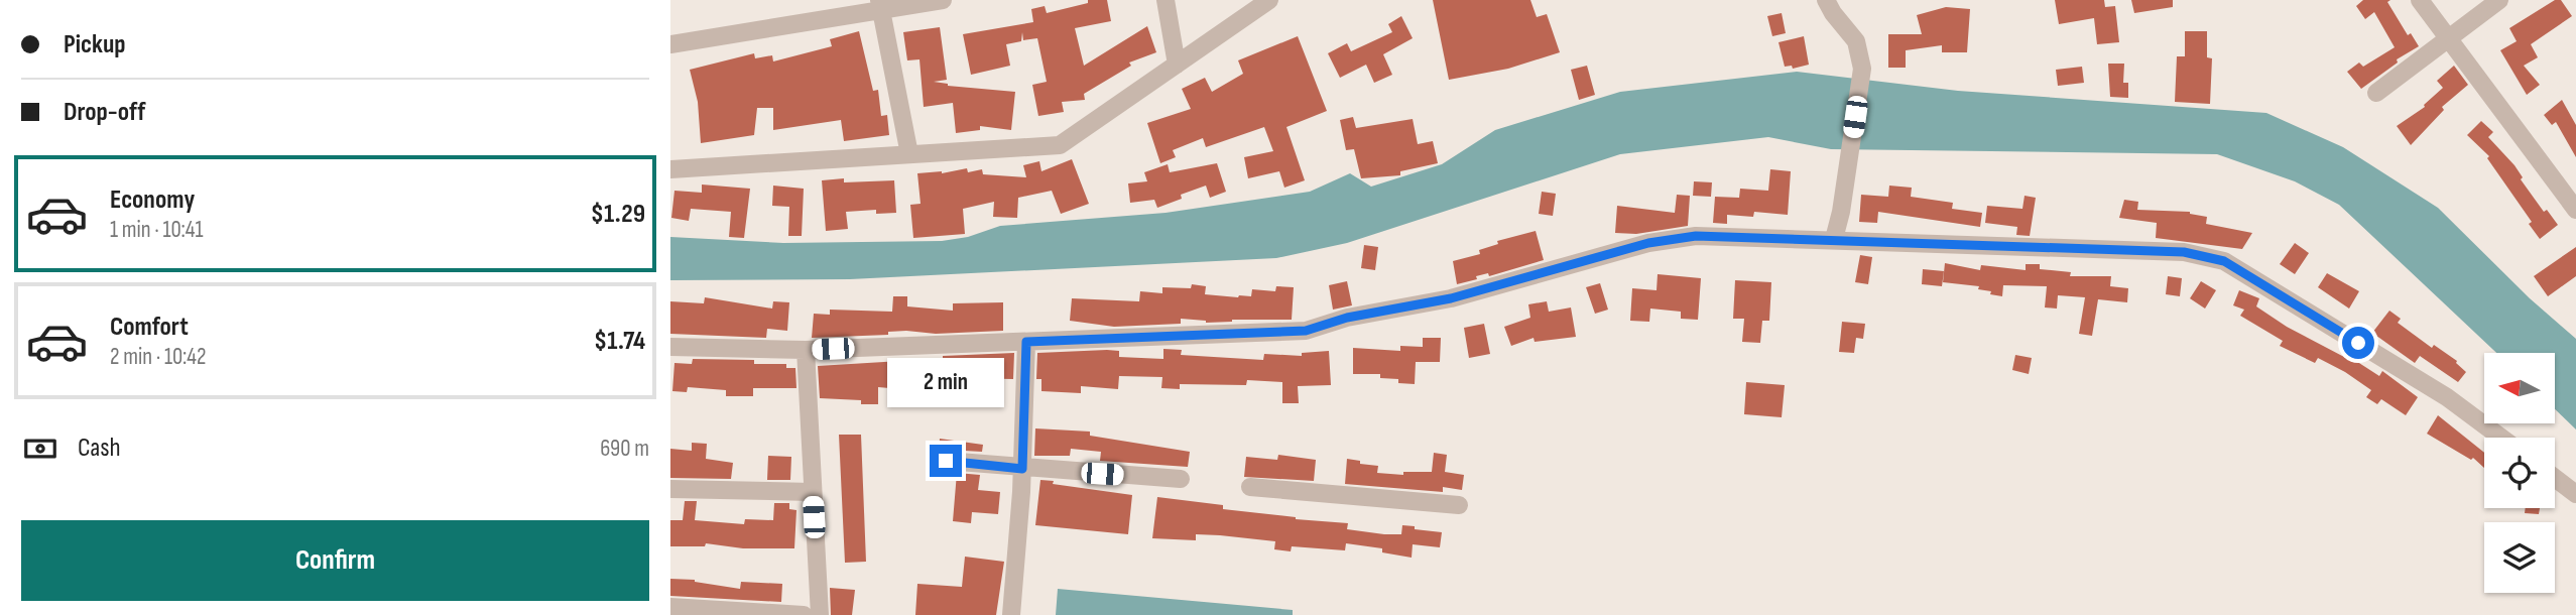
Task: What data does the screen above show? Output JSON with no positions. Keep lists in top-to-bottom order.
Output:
{
  "north": "left",
  "page": {
    "banner": ["Pickup", "Drop-off"],
    "list": [
      {
        "name": "Economy",
        "note": "1 min · 10:41",
        "value": "$1.29"
      },
      {
        "name": "Comfort",
        "note": "2 min · 10:42",
        "value": "$1.74"
      }
    ],
    "bubble": "2 min",
    "pay": ["Cash", "690 m"],
    "buttons": "Confirm"
  }
}
